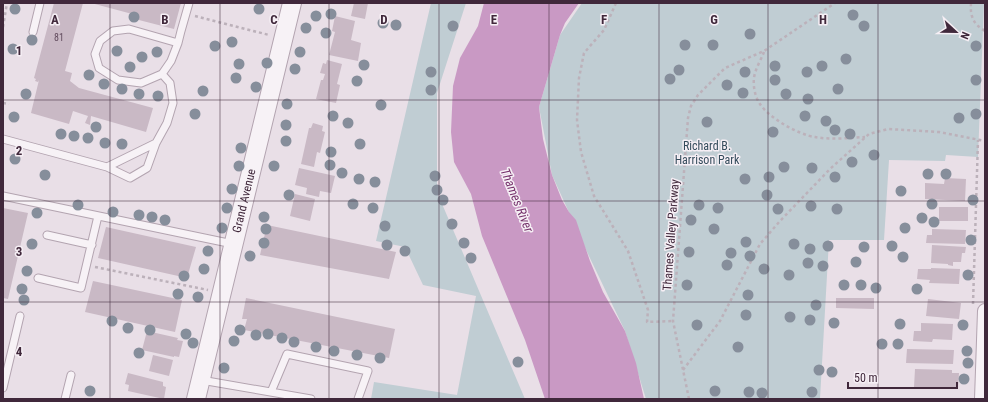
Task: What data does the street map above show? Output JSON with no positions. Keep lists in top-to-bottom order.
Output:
{
  "streets": {
    "street": ["Grand Avenue"],
    "path": ["Thames Valley Parkway"]
  },
  "water": ["Thames River"],
  "parks": ["Richard B. Harrison Park"],
  "house_numbers": ["81"],
  "scale_bar": "50 m",
  "north": "right",
  "grid": {
    "columns": [
      "A",
      "B",
      "C",
      "D",
      "E",
      "F",
      "G",
      "H"
    ],
    "rows": [
      "1",
      "2",
      "3",
      "4"
    ]
  }
}
